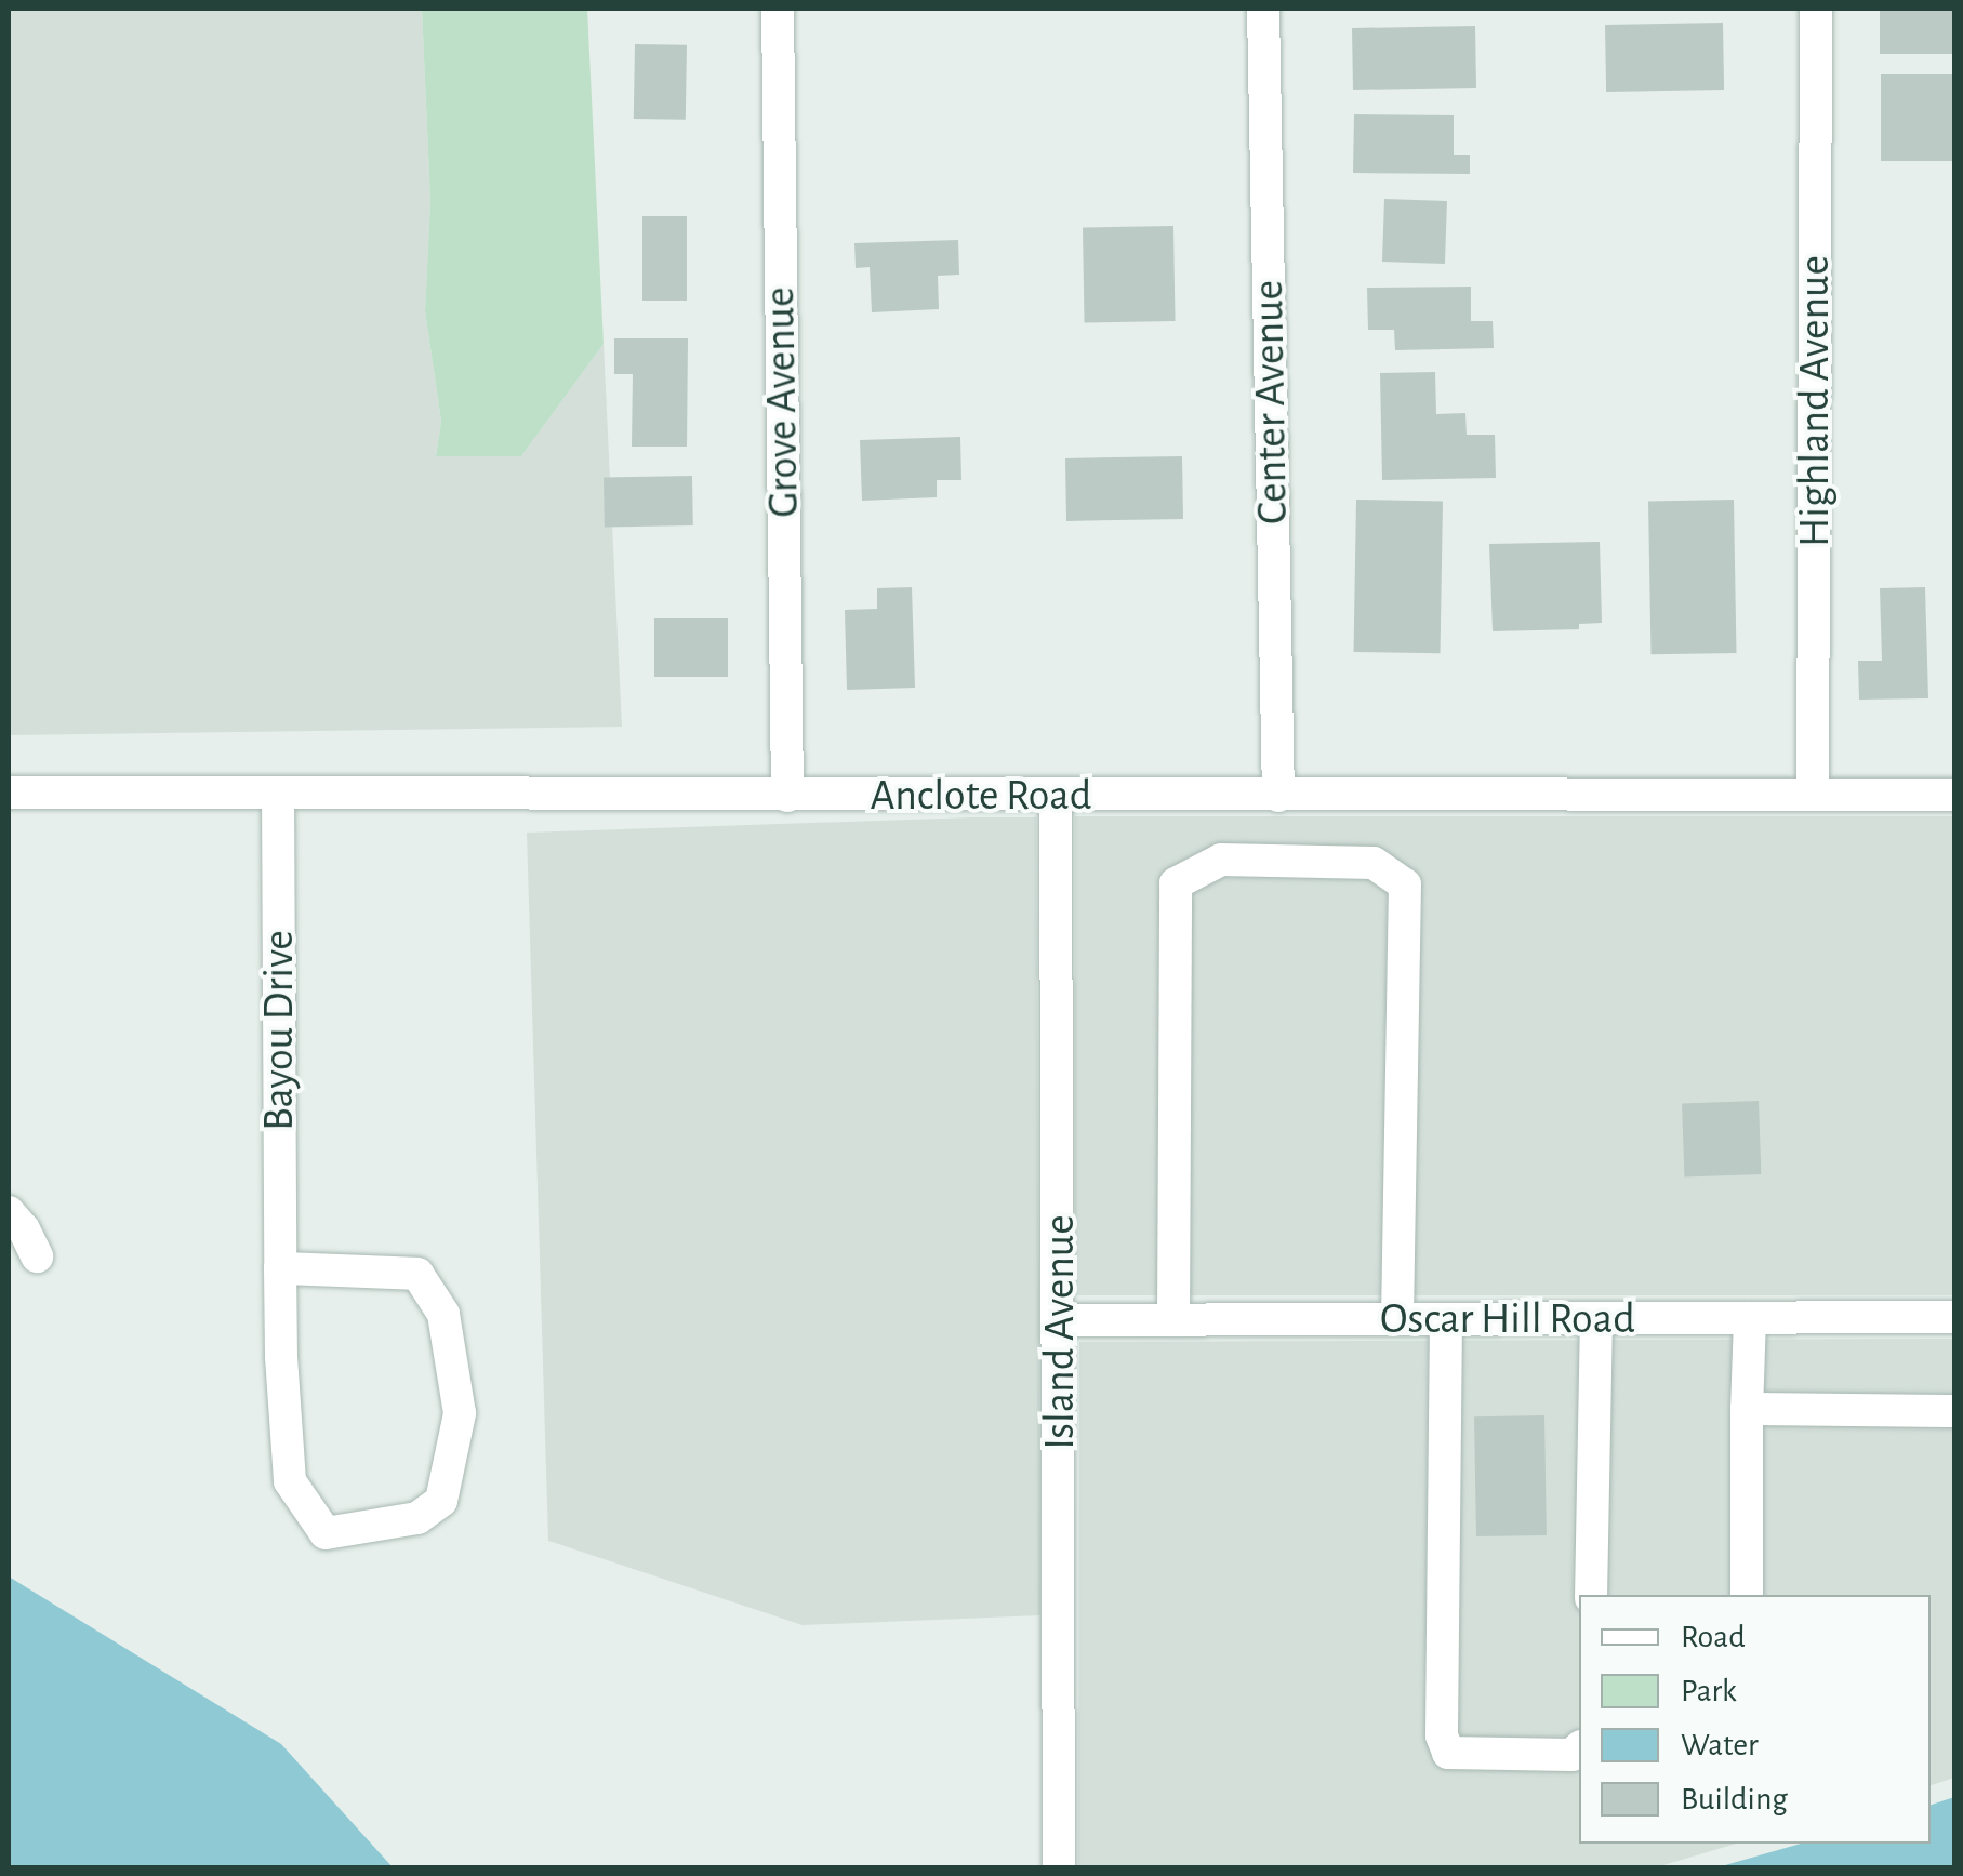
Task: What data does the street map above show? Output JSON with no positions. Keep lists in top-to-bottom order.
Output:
{
  "streets": {
    "street": [
      "Highland Avenue",
      "Grove Avenue",
      "Center Avenue",
      "Anclote Road",
      "Bayou Drive",
      "Oscar Hill Road",
      "Island Avenue"
    ]
  },
  "crossings": [
    ["Highland Avenue", "Anclote Road"],
    ["Grove Avenue", "Anclote Road"],
    ["Center Avenue", "Anclote Road"],
    ["Anclote Road", "Bayou Drive"],
    ["Anclote Road", "Island Avenue"],
    ["Oscar Hill Road", "Island Avenue"]
  ],
  "legend": [
    "Road",
    "Park",
    "Water",
    "Building"
  ]
}
